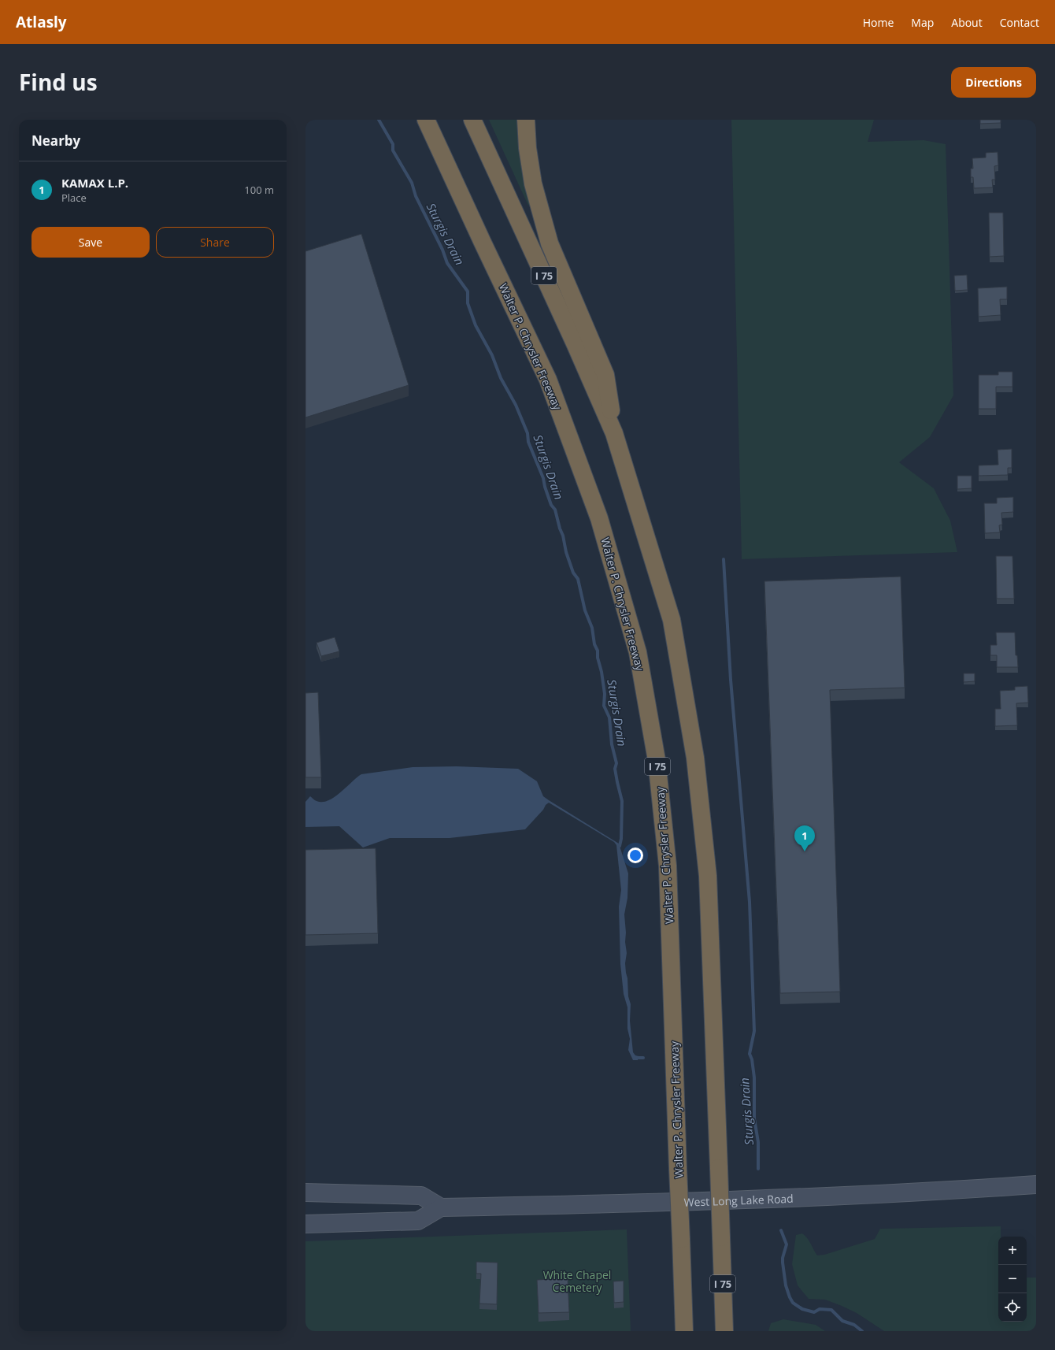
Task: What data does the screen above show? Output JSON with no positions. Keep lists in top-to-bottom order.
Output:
{
  "streets": {
    "highway": ["I 75", "Walter P. Chrysler Freeway"],
    "main road": ["West Long Lake Road"]
  },
  "water": ["Sturgis Drain"],
  "parks": ["White Chapel Cemetery"],
  "page": {
    "header": "Atlasly",
    "nav": [
      "Home",
      "Map",
      "About",
      "Contact"
    ],
    "title": "Find us",
    "buttons": [
      "Directions",
      ["Save", "Share"]
    ],
    "heading": "Nearby",
    "list": [
      {
        "mark": "1",
        "name": "KAMAX L.P.",
        "note": "Place",
        "value": "100 m"
      }
    ],
    "pins": "1",
    "map_buttons": ["+", "−"]
  }
}
